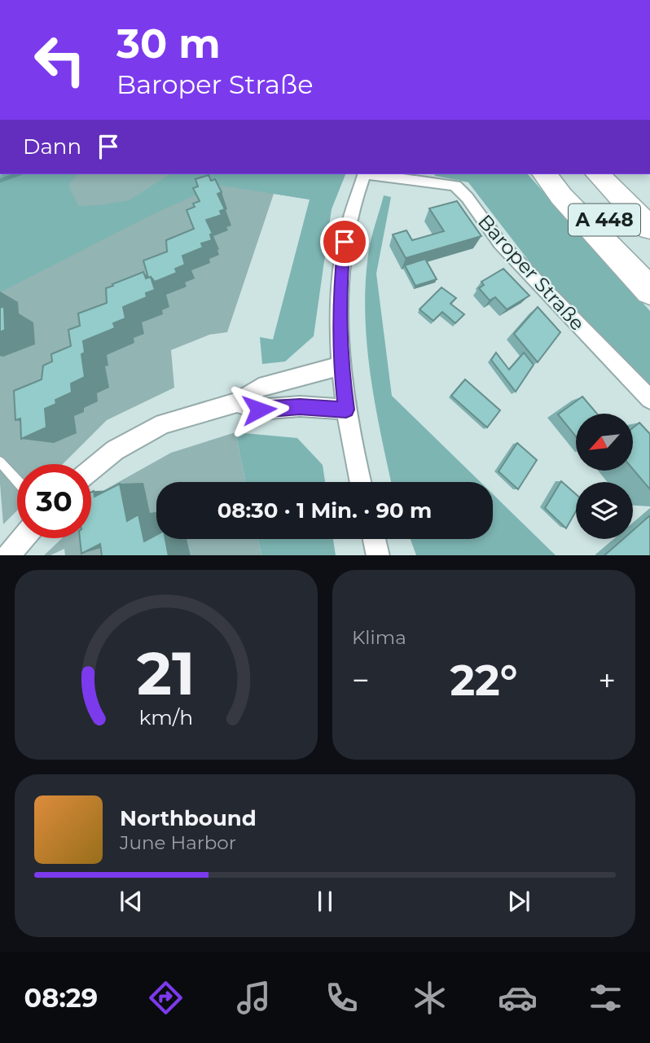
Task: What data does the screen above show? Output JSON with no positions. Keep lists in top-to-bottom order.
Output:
{
  "streets": {
    "highway": ["A 448"],
    "street": ["Baroper Straße"]
  },
  "north": "bottom left",
  "page": {
    "turn": ["30 m", "Baroper Straße"],
    "then": "Dann",
    "limit": "30",
    "trip": "08:30 · 1 Min. · 90 m",
    "tile": "Klima",
    "heat": ["−", "22°", "+"],
    "song": ["Northbound", "June Harbor"],
    "tabs": "08:29",
    "gauge": ["21", "km/h"]
  }
}
